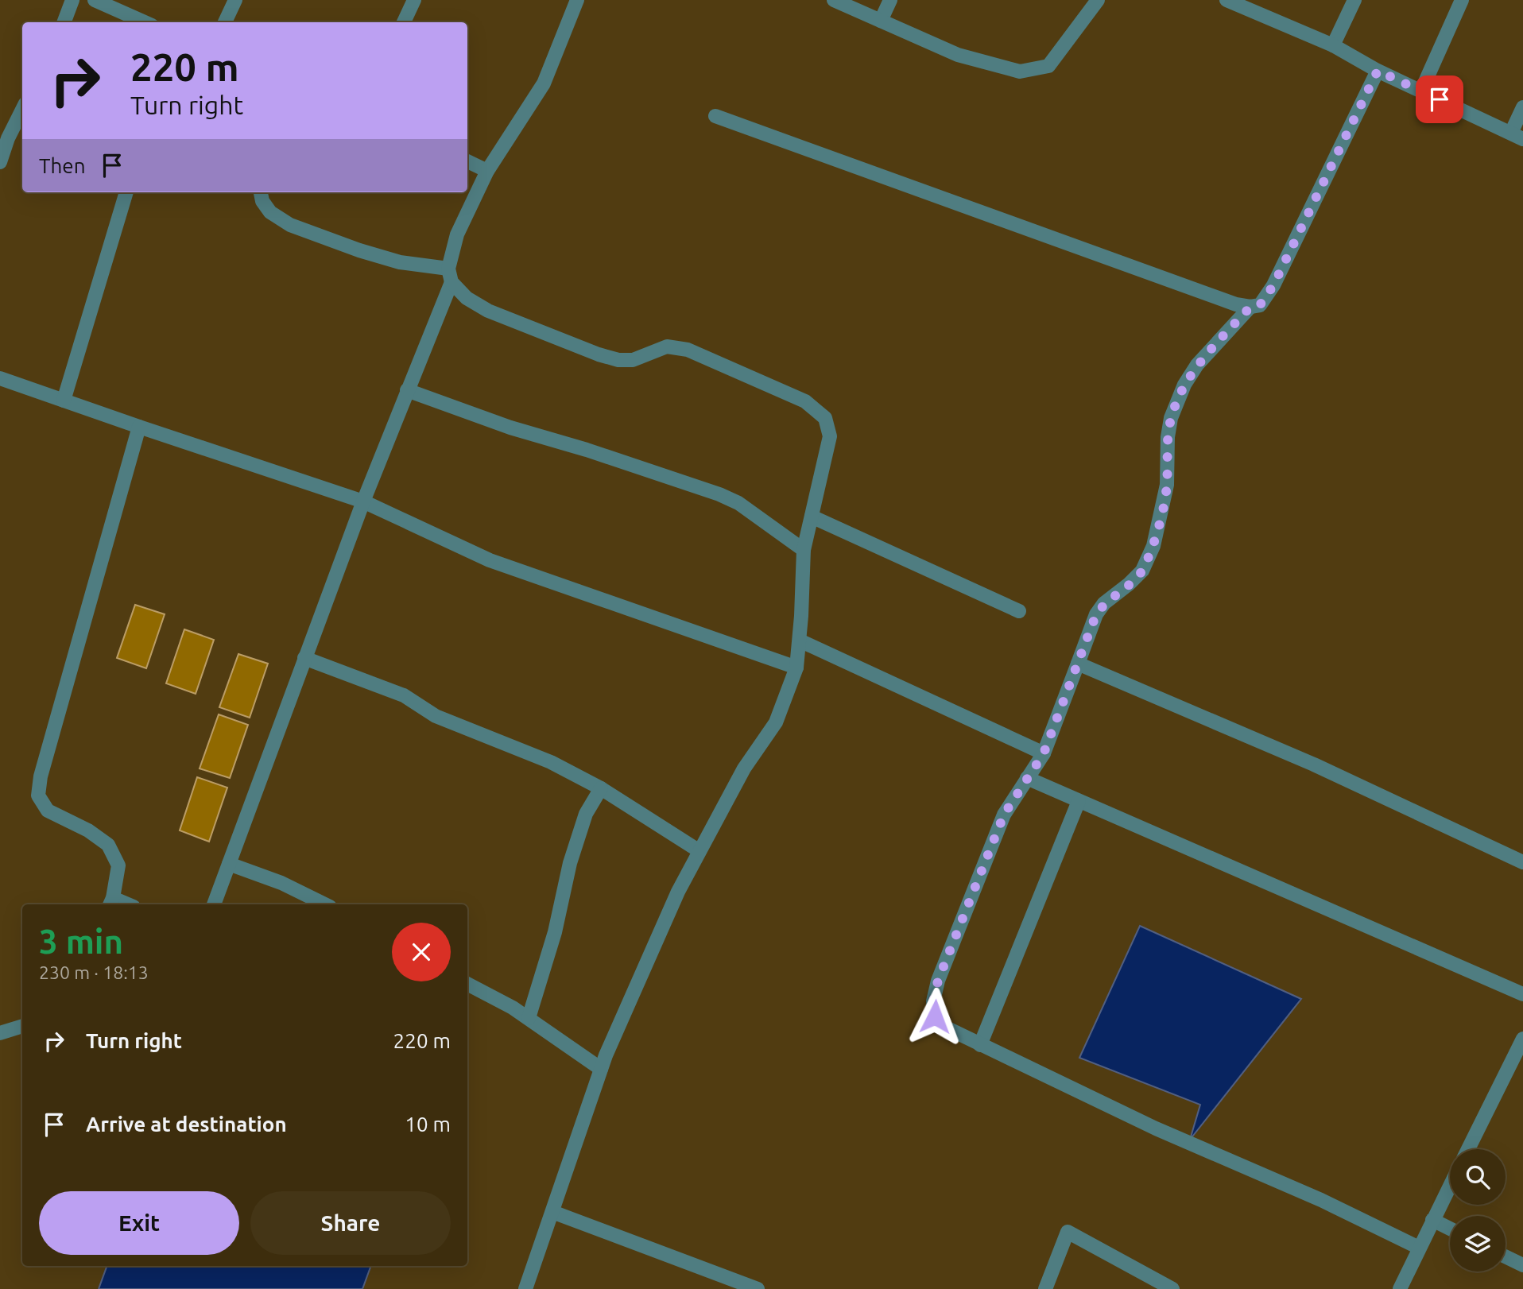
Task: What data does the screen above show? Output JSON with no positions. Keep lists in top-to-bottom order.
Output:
{
  "page": {
    "turn": ["220 m", "Turn right"],
    "then": "Then",
    "heading": ["3 min", "230 m · 18:13"],
    "list": [
      {
        "name": "Turn right",
        "value": "220 m"
      },
      {
        "name": "Arrive at destination",
        "value": "10 m"
      }
    ],
    "buttons": ["Exit", "Share"]
  }
}
